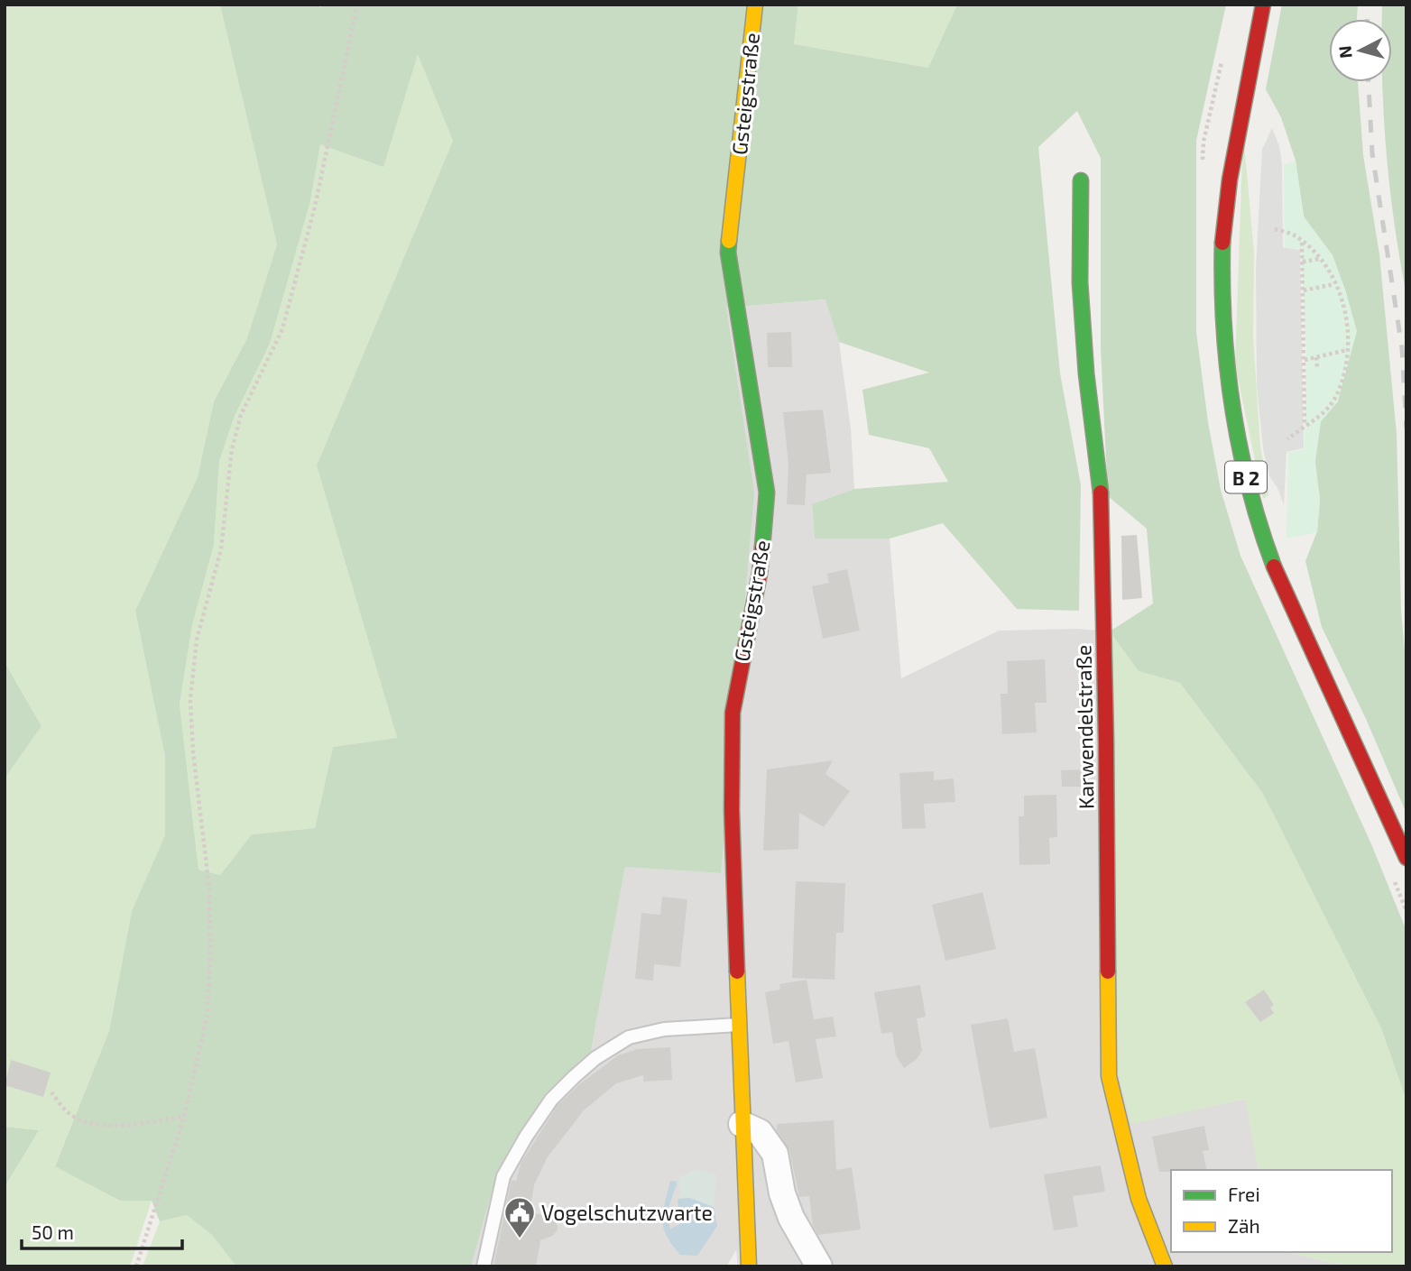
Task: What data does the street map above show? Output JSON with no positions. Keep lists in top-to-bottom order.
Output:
{
  "streets": {
    "street": ["Gsteigstraße", "B 2", "Karwendelstraße"]
  },
  "places": {
    "public building": ["Vogelschutzwarte"]
  },
  "legend": ["Frei", "Zäh"],
  "scale_bar": "50 m",
  "north": "left"
}
